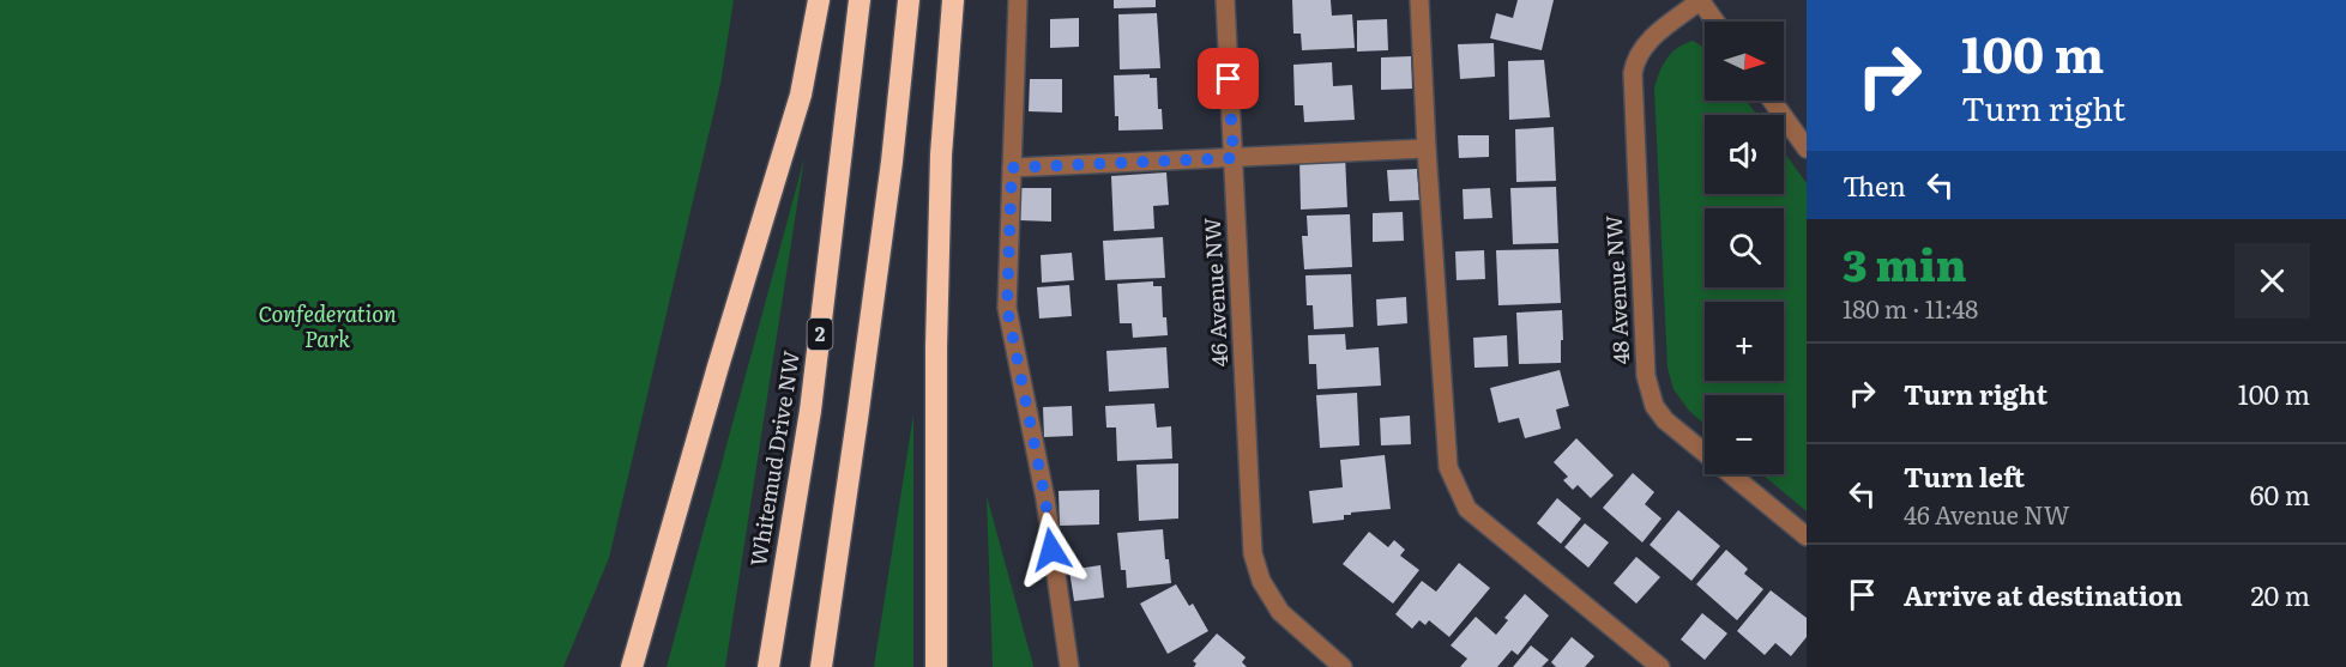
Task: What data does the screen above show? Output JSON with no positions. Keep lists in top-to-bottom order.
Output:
{
  "streets": {
    "highway": ["2", "Whitemud Drive NW"],
    "street": ["48 Avenue NW", "46 Avenue NW"]
  },
  "parks": ["Confederation Park"],
  "north": "right",
  "page": {
    "turn": ["100 m", "Turn right"],
    "map_buttons": ["+", "−"],
    "then": "Then",
    "heading": ["3 min", "180 m · 11:48"],
    "list": [
      {
        "name": "Turn right",
        "value": "100 m"
      },
      {
        "name": "Turn left",
        "note": "46 Avenue NW",
        "value": "60 m"
      },
      {
        "name": "Arrive at destination",
        "value": "20 m"
      }
    ]
  }
}
